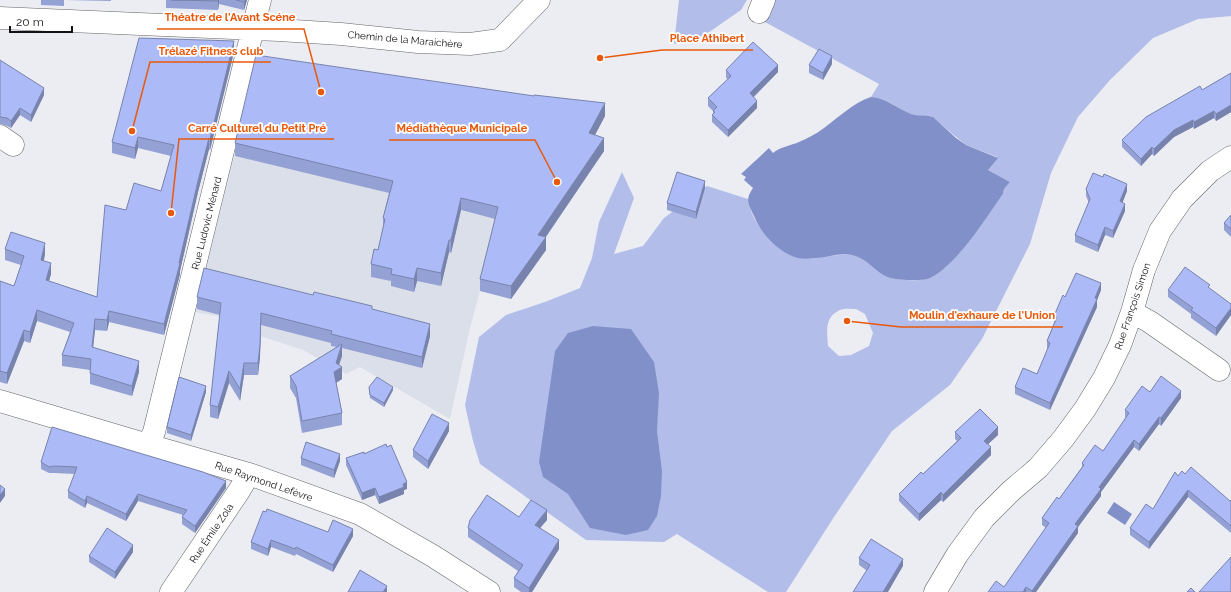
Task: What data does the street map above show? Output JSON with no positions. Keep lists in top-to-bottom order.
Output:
{
  "streets": {
    "street": [
      "Chemin de la Maraichère",
      "Rue Ludovic Ménard",
      "Rue François Simon",
      "Rue Raymond Lefèvre",
      "Rue Émile Zola"
    ]
  },
  "crossings": [
    ["Chemin de la Maraichère", "Rue Ludovic Ménard"],
    ["Rue Ludovic Ménard", "Rue Raymond Lefèvre"],
    ["Rue Raymond Lefèvre", "Rue Émile Zola"]
  ],
  "places": [
    "Place Athibert",
    "Théatre de l'Avant Scéne",
    "Trélazé Fitness club",
    "Médiathèque Municipale",
    "Carré Culturel du Petit Pré",
    "Moulin d'exhaure de l'Union"
  ],
  "scale_bar": "20 m"
}
